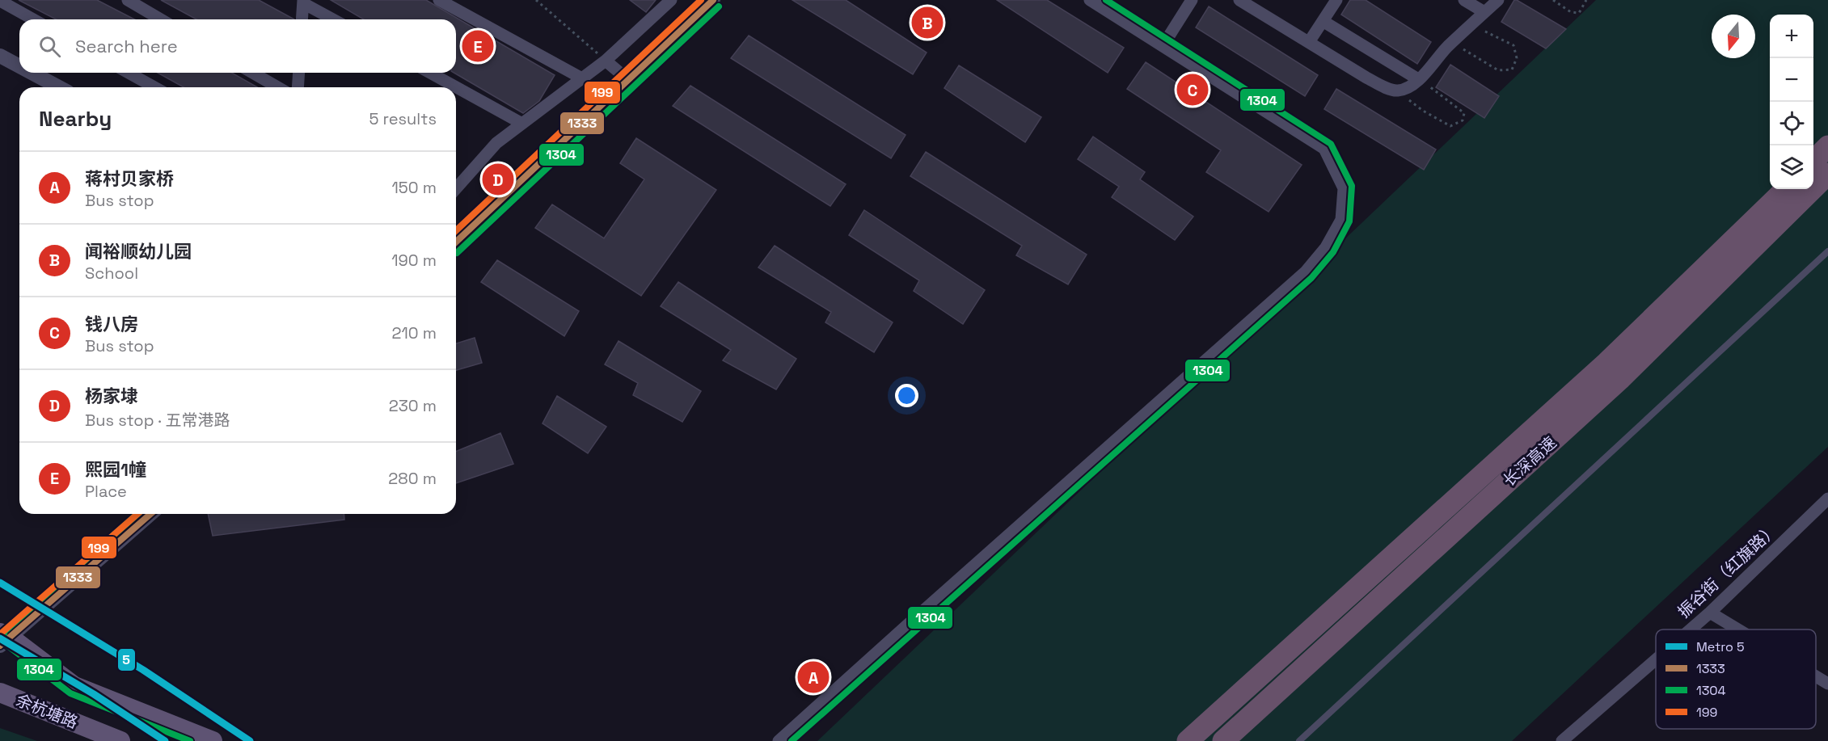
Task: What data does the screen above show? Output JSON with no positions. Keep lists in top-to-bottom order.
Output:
{
  "streets": {
    "highway": ["长深高速"],
    "main road": ["余杭塘路"],
    "street": ["振谷街（红旗路）"]
  },
  "lines": [
    "transit line 1333",
    "transit line 1304",
    "transit line 199",
    "metro line 5"
  ],
  "legend": [
    "Metro 5",
    "1333",
    "1304",
    "199"
  ],
  "north": "bottom",
  "page": {
    "pins": [
      "B",
      "E",
      "C",
      "D",
      "A"
    ],
    "map_buttons": ["+", "−"],
    "search": "Search here",
    "heading": ["Nearby", "5 results"],
    "list": [
      {
        "mark": "A",
        "name": "蒋村贝家桥",
        "note": "Bus stop",
        "value": "150 m"
      },
      {
        "mark": "B",
        "name": "闻裕顺幼儿园",
        "note": "School",
        "value": "190 m"
      },
      {
        "mark": "C",
        "name": "钱八房",
        "note": "Bus stop",
        "value": "210 m"
      },
      {
        "mark": "D",
        "name": "杨家埭",
        "note": "Bus stop · 五常港路",
        "value": "230 m"
      },
      {
        "mark": "E",
        "name": "熙园1幢",
        "note": "Place",
        "value": "280 m"
      }
    ]
  }
}
